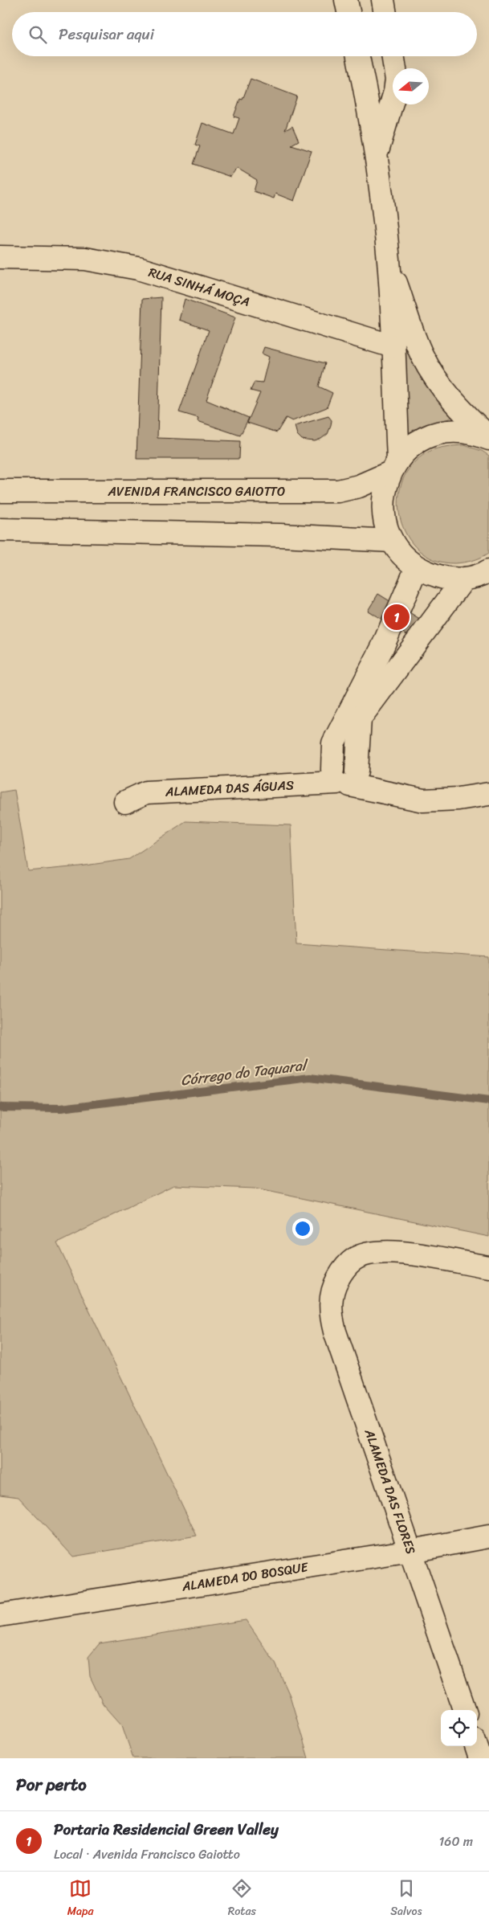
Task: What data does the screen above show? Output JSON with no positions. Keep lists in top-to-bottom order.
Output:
{
  "streets": {
    "street": [
      "RUA SINHÁ MOÇA",
      "AVENIDA FRANCISCO GAIOTTO",
      "ALAMEDA DAS ÁGUAS",
      "ALAMEDA DAS FLORES",
      "ALAMEDA DO BOSQUE"
    ]
  },
  "crossings": [
    ["ALAMEDA DAS FLORES", "ALAMEDA DO BOSQUE"]
  ],
  "water": ["Córrego do Taquaral"],
  "north": "left",
  "page": {
    "search": "Pesquisar aqui",
    "pins": "1",
    "heading": "Por perto",
    "list": [
      {
        "mark": "1",
        "name": "Portaria Residencial Green Valley",
        "note": "Local · Avenida Francisco Gaiotto",
        "value": "160 m"
      }
    ],
    "nav": ["Mapa", "Rotas", "Salvos"]
  }
}
